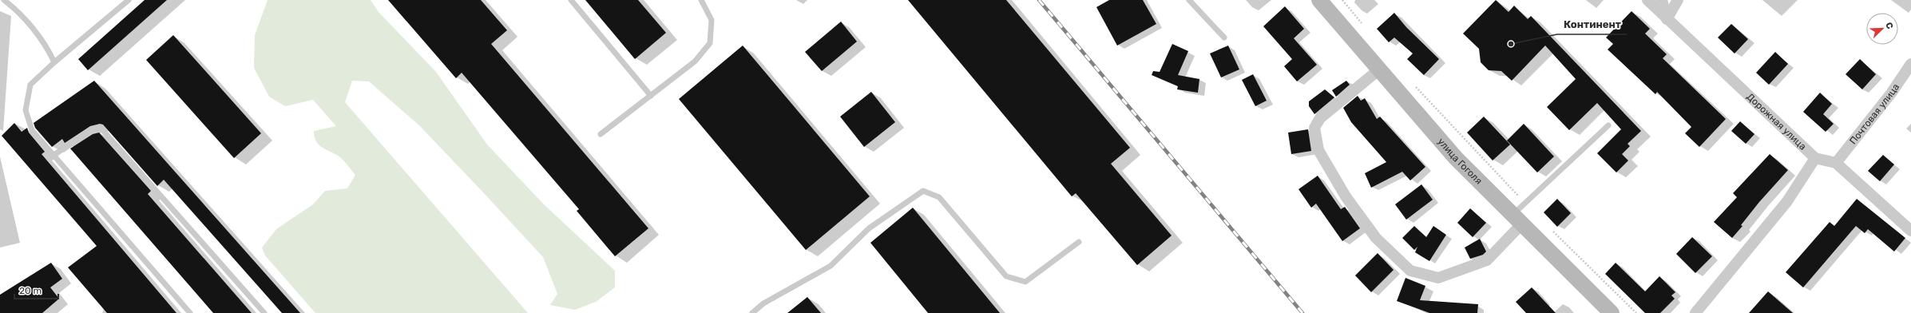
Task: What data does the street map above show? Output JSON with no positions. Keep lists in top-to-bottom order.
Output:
{
  "streets": {
    "main road": ["улица Гоголя"],
    "street": ["Почтовая улица", "Дорожная улица"]
  },
  "places": ["Континент"],
  "scale_bar": "20 m",
  "north": "top right"
}
